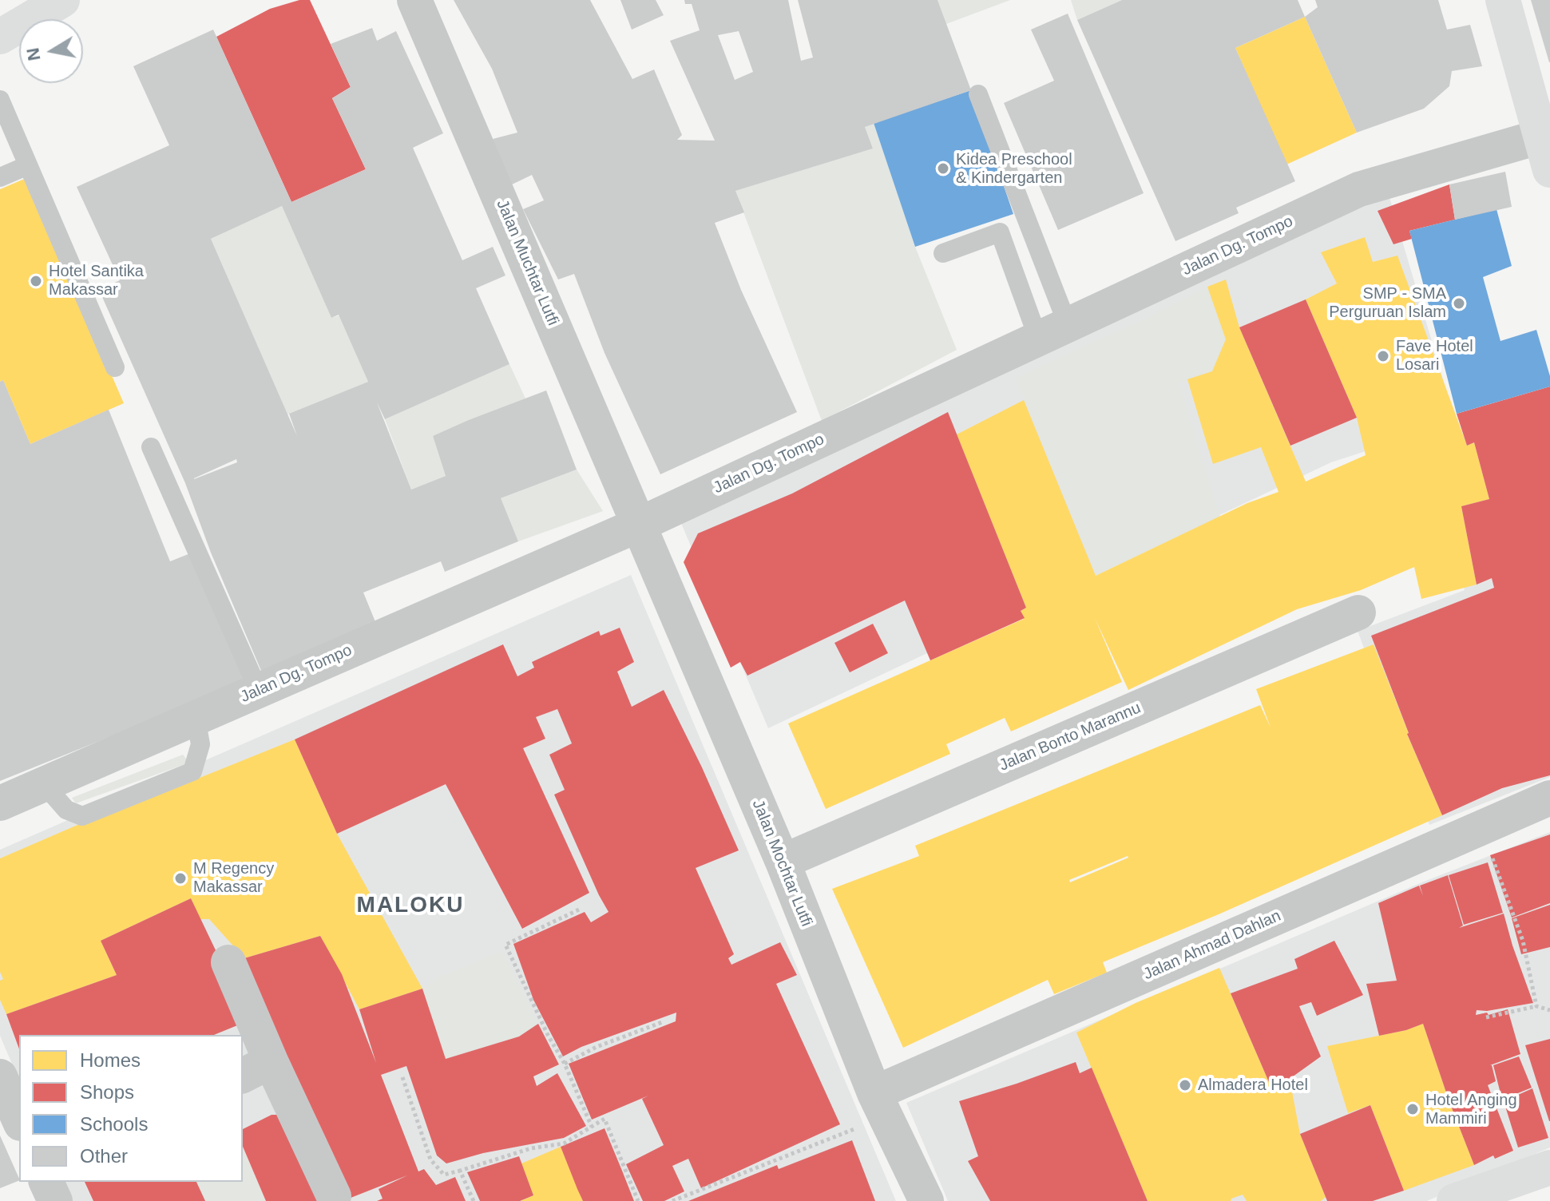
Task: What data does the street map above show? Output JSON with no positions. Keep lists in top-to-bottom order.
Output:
{
  "streets": {
    "street": [
      "Jalan Dg. Tompo",
      "Jalan Muchtar Lutfi",
      "Jalan Bonto Marannu",
      "Jalan Mochtar Lutfi",
      "Jalan Ahmad Dahlan"
    ]
  },
  "crossings": [
    ["Jalan Dg. Tompo", "Jalan Muchtar Lutfi"],
    ["Jalan Dg. Tompo", "Jalan Mochtar Lutfi"],
    ["Jalan Muchtar Lutfi", "Jalan Mochtar Lutfi"],
    ["Jalan Bonto Marannu", "Jalan Mochtar Lutfi"],
    ["Jalan Mochtar Lutfi", "Jalan Ahmad Dahlan"]
  ],
  "districts": ["MALOKU"],
  "places": [
    "Kidea Preschool & Kindergarten",
    "Hotel Santika Makassar",
    "SMP - SMA Perguruan Islam",
    "Fave Hotel Losari",
    "M Regency Makassar",
    "Almadera Hotel",
    "Hotel Anging Mammiri"
  ],
  "legend": [
    "Homes",
    "Shops",
    "Schools",
    "Other"
  ],
  "north": "left"
}
